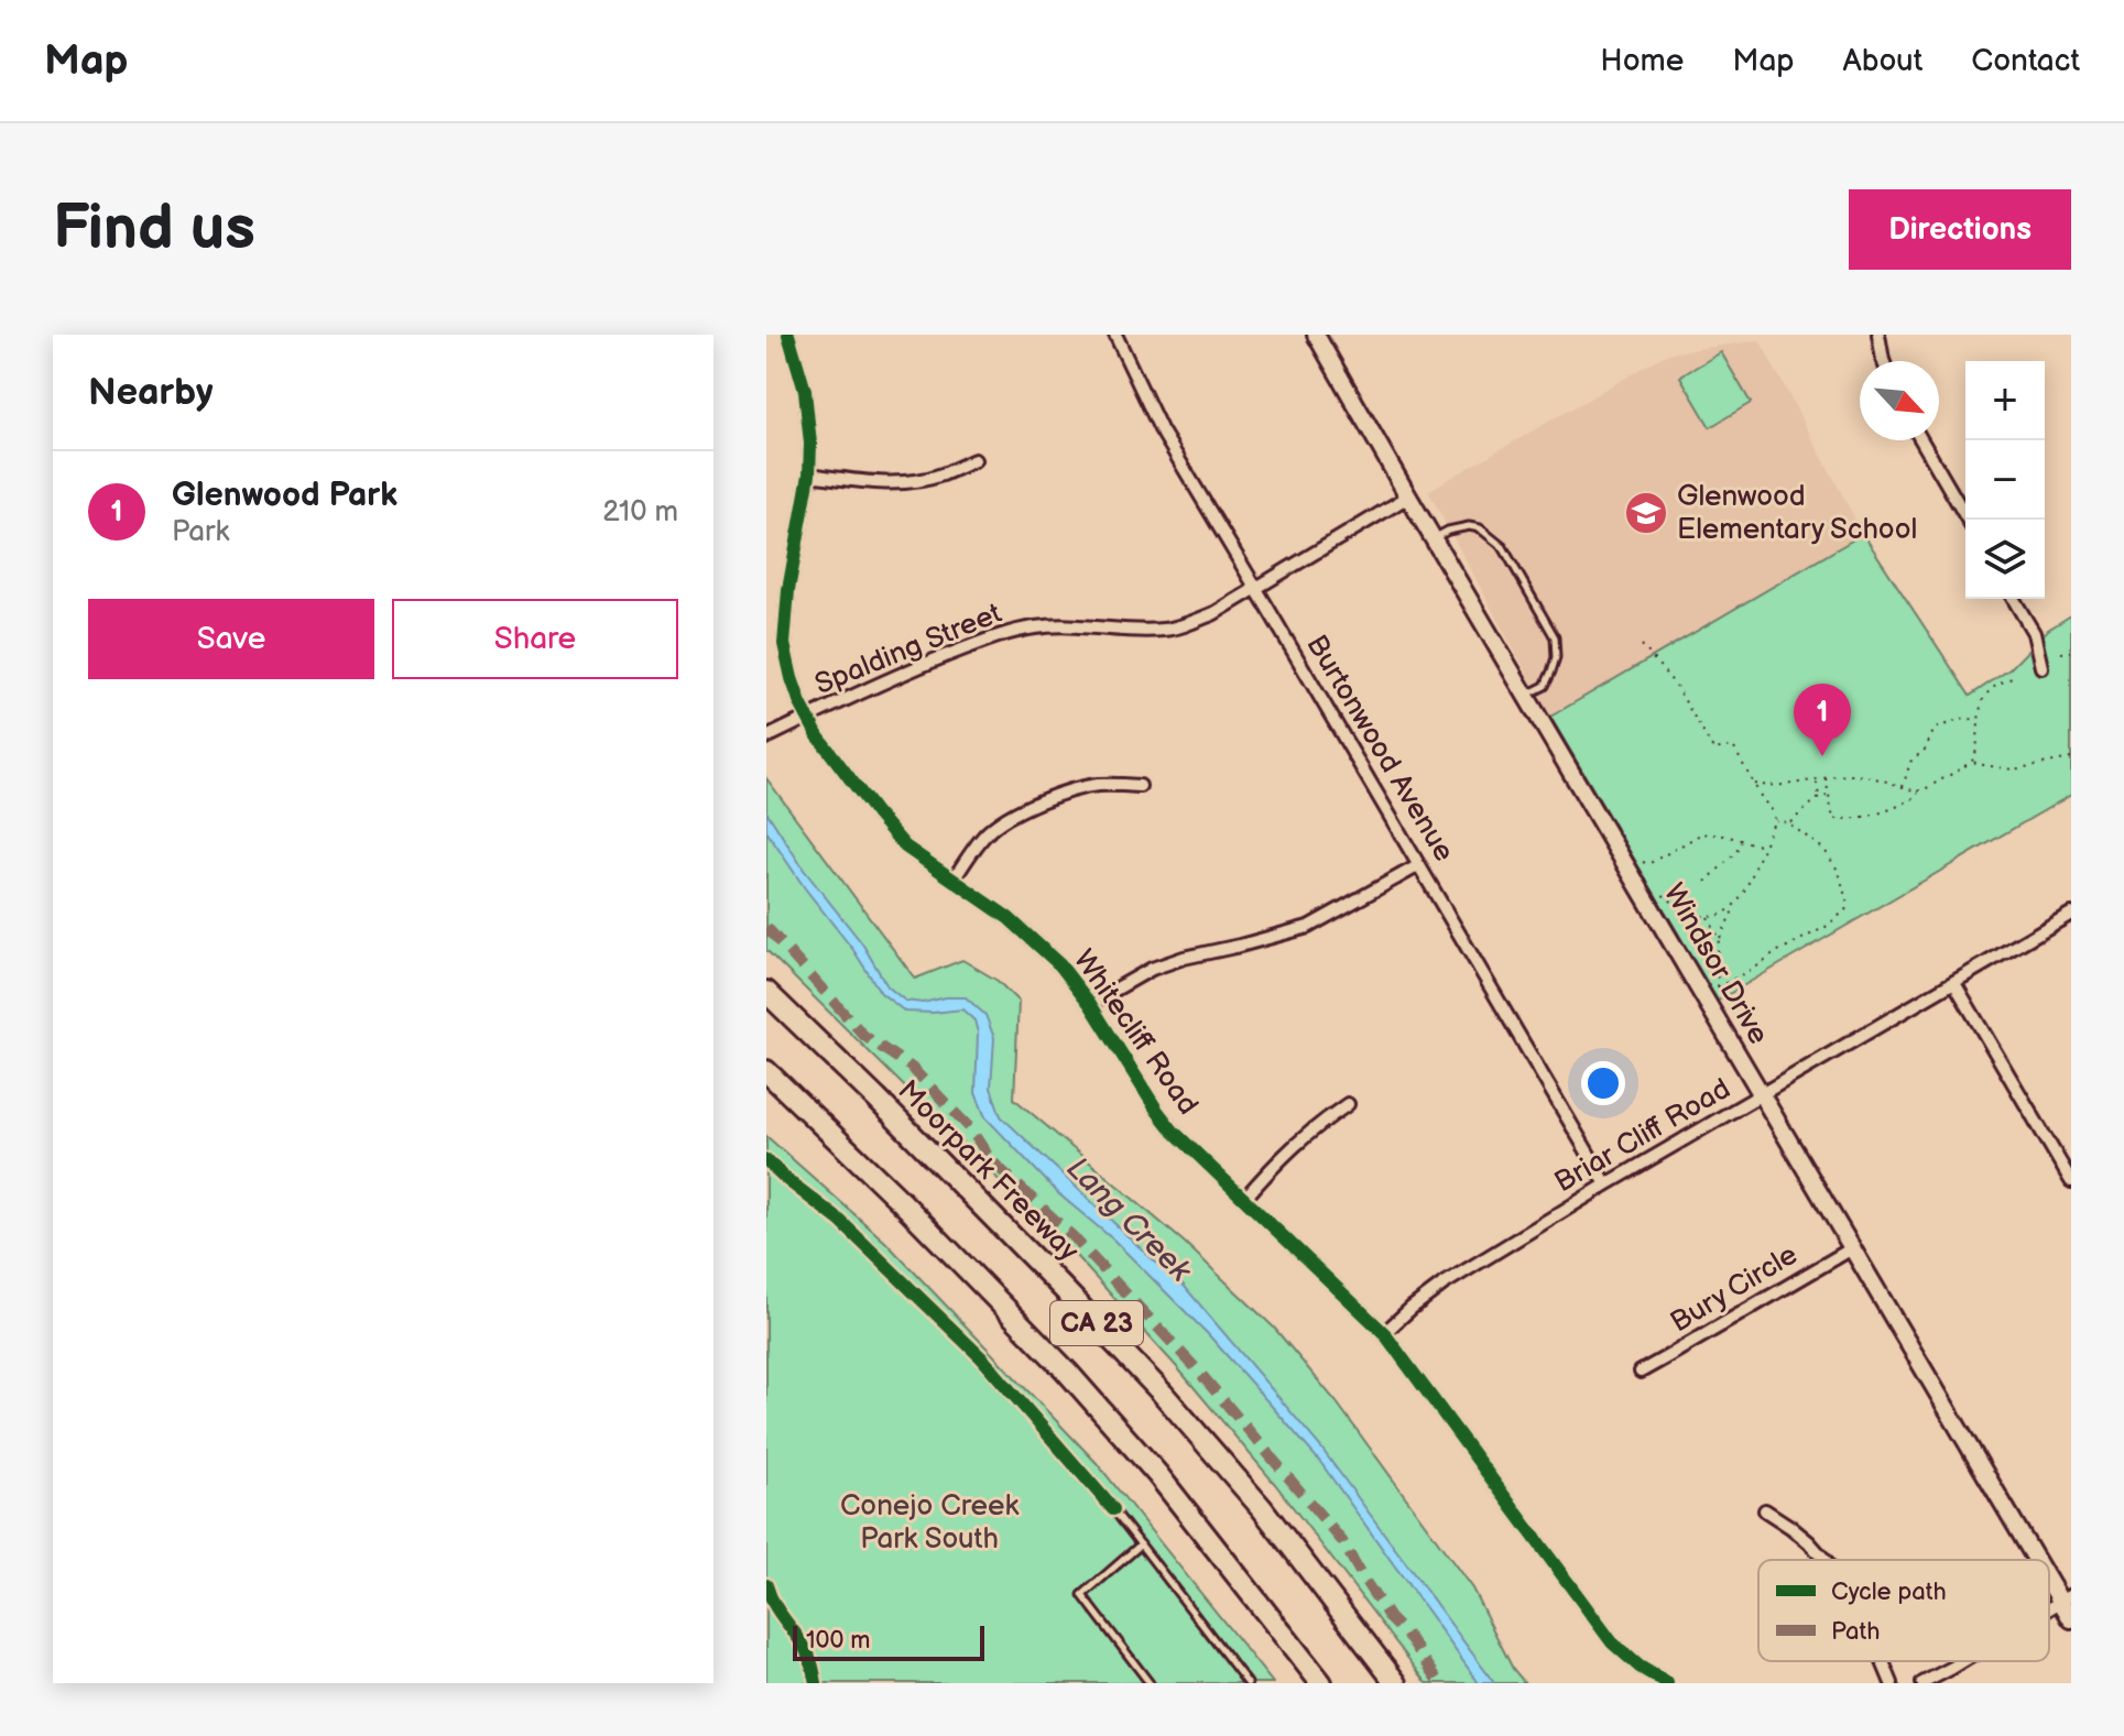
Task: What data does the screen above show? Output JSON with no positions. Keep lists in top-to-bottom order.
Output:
{
  "streets": {
    "highway": ["Moorpark Freeway", "CA 23"],
    "street": [
      "Spalding Street",
      "Burtonwood Avenue",
      "Windsor Drive",
      "Whitecliff Road",
      "Briar Cliff Road",
      "Bury Circle"
    ]
  },
  "crossings": [
    ["Spalding Street", "Burtonwood Avenue"],
    ["Spalding Street", "Windsor Drive"],
    ["Spalding Street", "Whitecliff Road"],
    ["Burtonwood Avenue", "Briar Cliff Road"],
    ["Windsor Drive", "Briar Cliff Road"],
    ["Windsor Drive", "Bury Circle"],
    ["Whitecliff Road", "Briar Cliff Road"]
  ],
  "water": ["Lang Creek"],
  "parks": ["Conejo Creek Park South"],
  "places": {
    "school or university": ["Glenwood Elementary School"]
  },
  "legend": ["Cycle path", "Path"],
  "scale_bar": "100 m",
  "north": "bottom right",
  "page": {
    "header": "Map",
    "nav": [
      "Home",
      "Map",
      "About",
      "Contact"
    ],
    "buttons": [
      "Directions",
      ["Save", "Share"]
    ],
    "title": "Find us",
    "heading": "Nearby",
    "map_buttons": ["+", "−"],
    "list": [
      {
        "mark": "1",
        "name": "Glenwood Park",
        "note": "Park",
        "value": "210 m"
      }
    ],
    "pins": "1",
    "scale": "100 m"
  }
}
